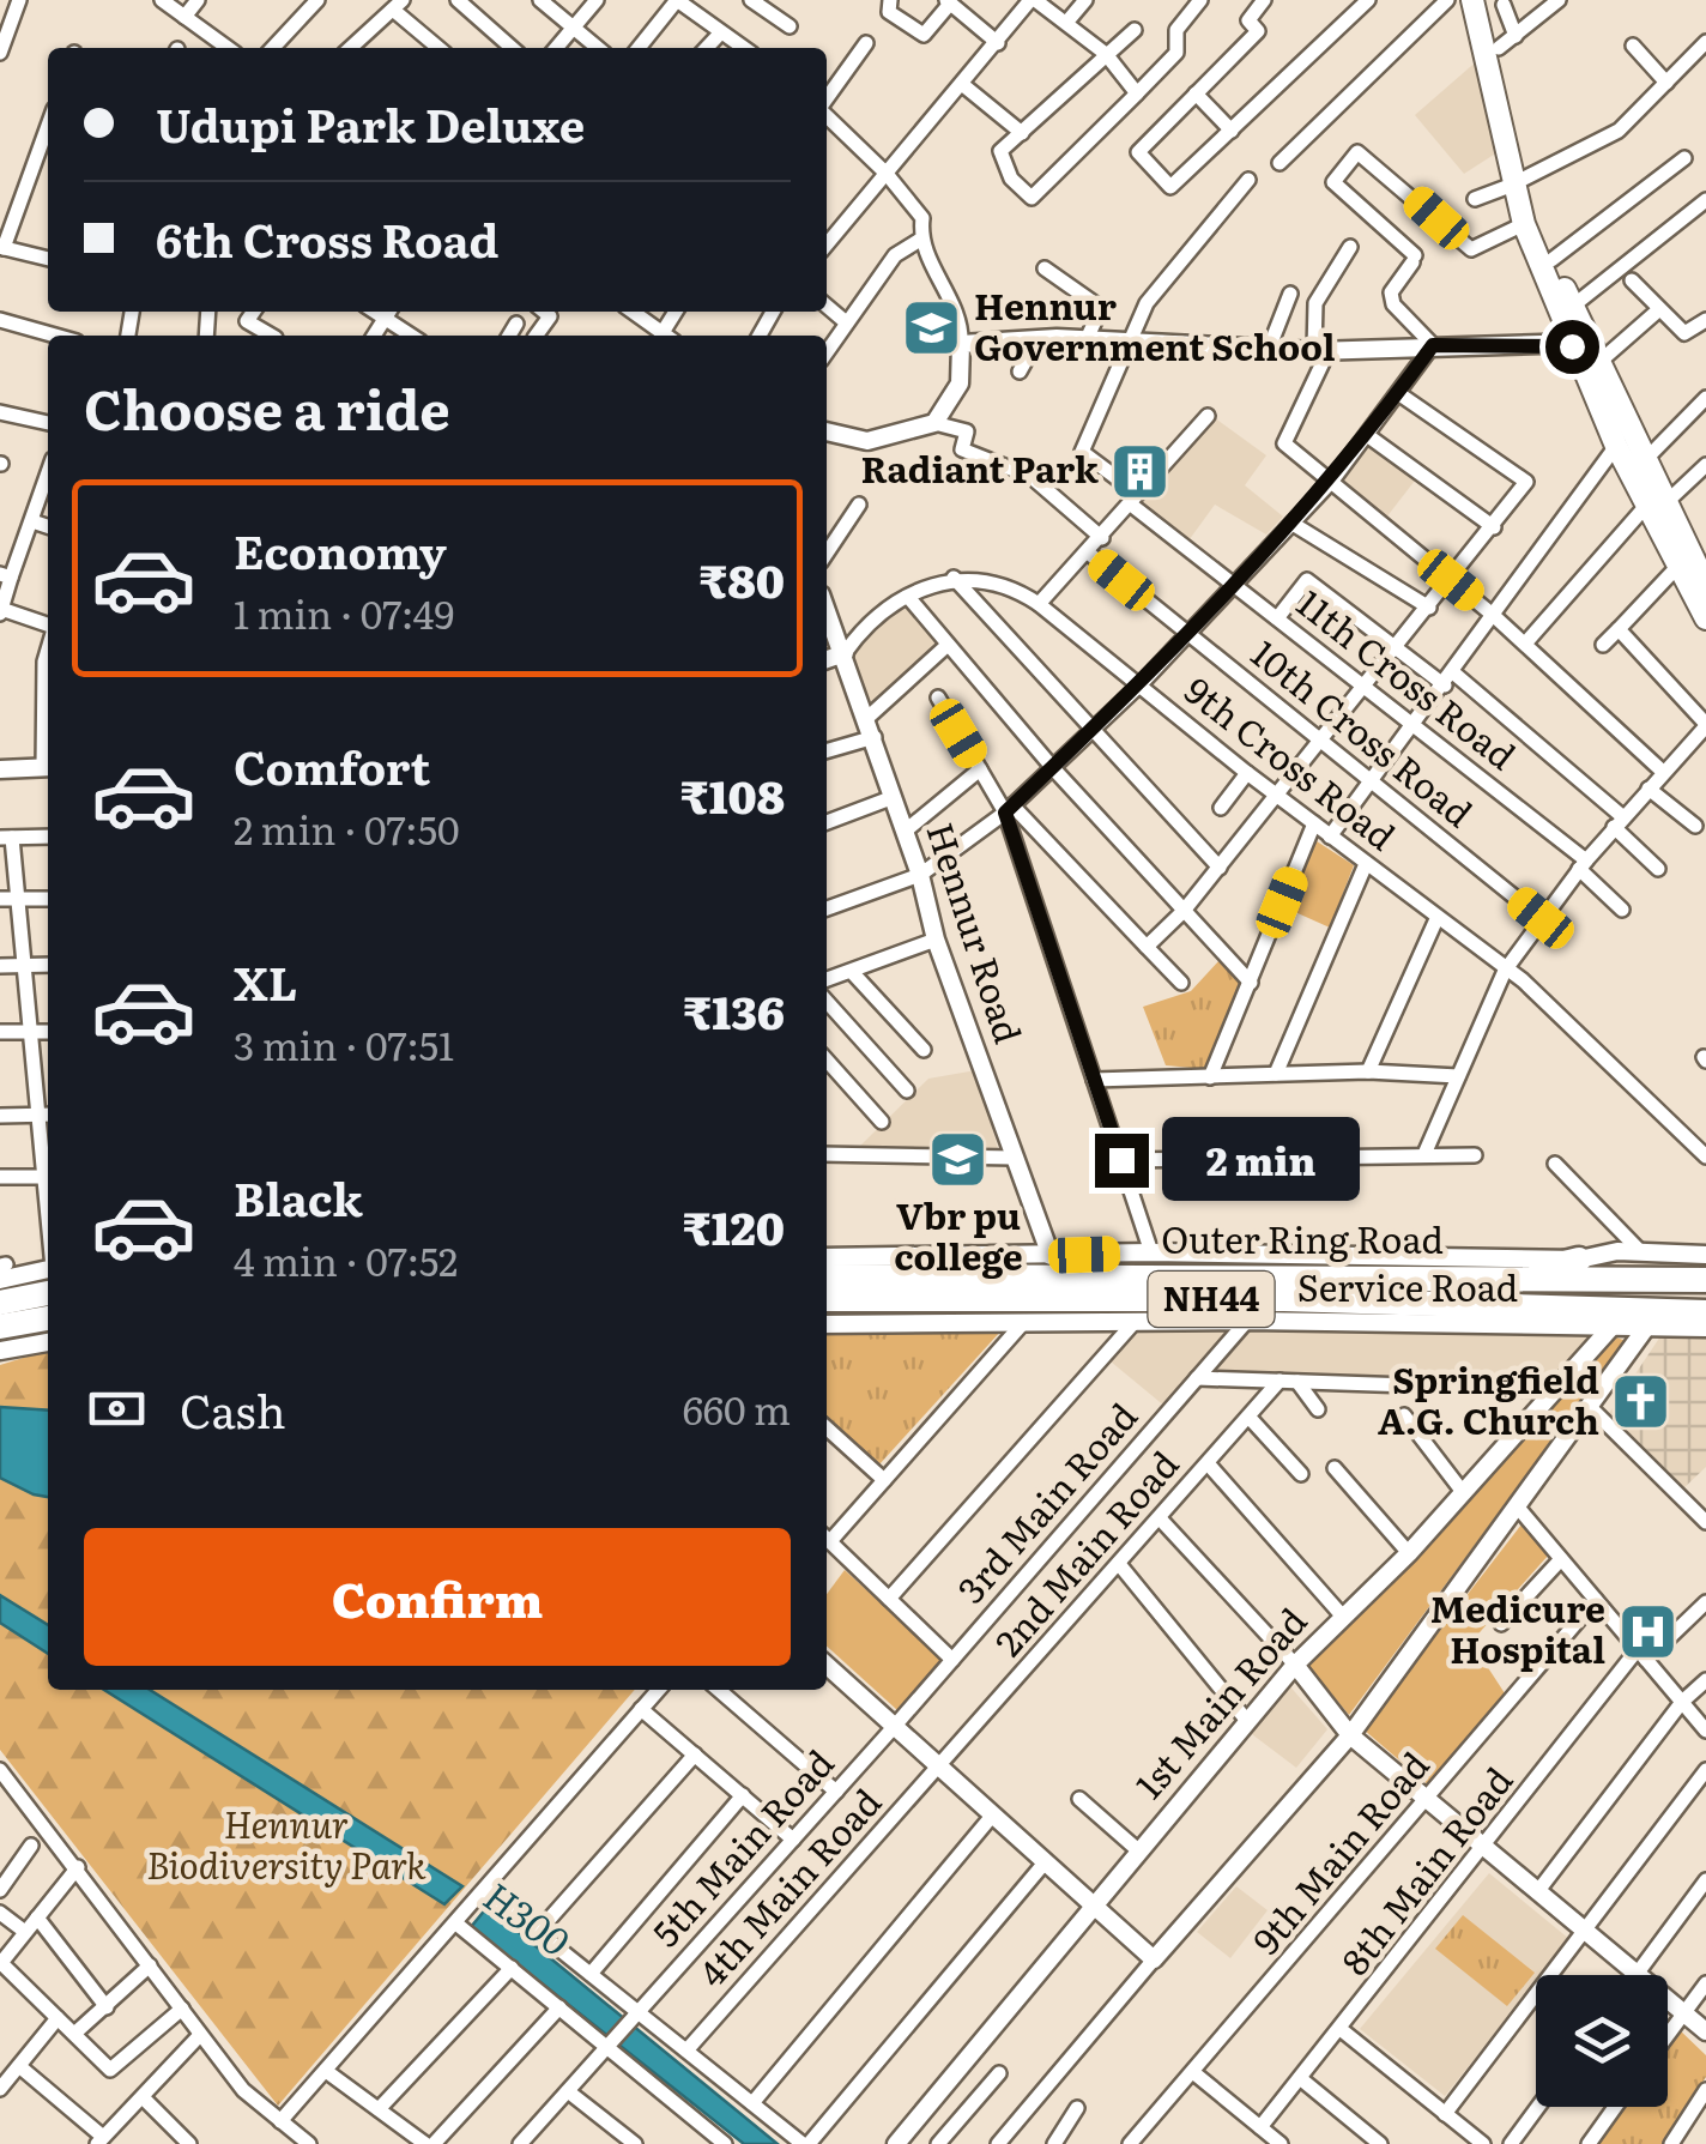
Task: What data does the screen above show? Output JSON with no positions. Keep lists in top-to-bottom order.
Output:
{
  "streets": {
    "highway": ["Outer Ring Road", "NH44"],
    "street": [
      "11th Cross Road",
      "10th Cross Road",
      "9th Cross Road",
      "Hennur Road",
      "Service Road",
      "3rd Main Road",
      "2nd Main Road",
      "1st Main Road",
      "5th Main Road",
      "9th Main Road",
      "8th Main Road",
      "4th Main Road"
    ]
  },
  "crossings": [
    ["Hennur Road", "Service Road"],
    ["Outer Ring Road", "Service Road"],
    ["Outer Ring Road", "NH44"],
    ["Outer Ring Road", "1st Main Road"],
    ["Service Road", "NH44"],
    ["Service Road", "3rd Main Road"],
    ["Service Road", "1st Main Road"],
    ["NH44", "1st Main Road"],
    ["3rd Main Road", "5th Main Road"],
    ["2nd Main Road", "4th Main Road"]
  ],
  "water": ["H300"],
  "parks": ["Hennur Biodiversity Park"],
  "places": {
    "school or university": ["Hennur Government School", "Vbr pu college"],
    "building": ["Radiant Park"],
    "church": ["Springfield A.G. Church"],
    "hospital": ["Medicure Hospital"]
  },
  "page": {
    "banner": ["Udupi Park Deluxe", "6th Cross Road"],
    "heading": "Choose a ride",
    "list": [
      {
        "name": "Economy",
        "note": "1 min · 07:49",
        "value": "₹80"
      },
      {
        "name": "Comfort",
        "note": "2 min · 07:50",
        "value": "₹108"
      },
      {
        "name": "XL",
        "note": "3 min · 07:51",
        "value": "₹136"
      },
      {
        "name": "Black",
        "note": "4 min · 07:52",
        "value": "₹120"
      }
    ],
    "bubble": "2 min",
    "pay": ["Cash", "660 m"],
    "buttons": "Confirm"
  }
}
